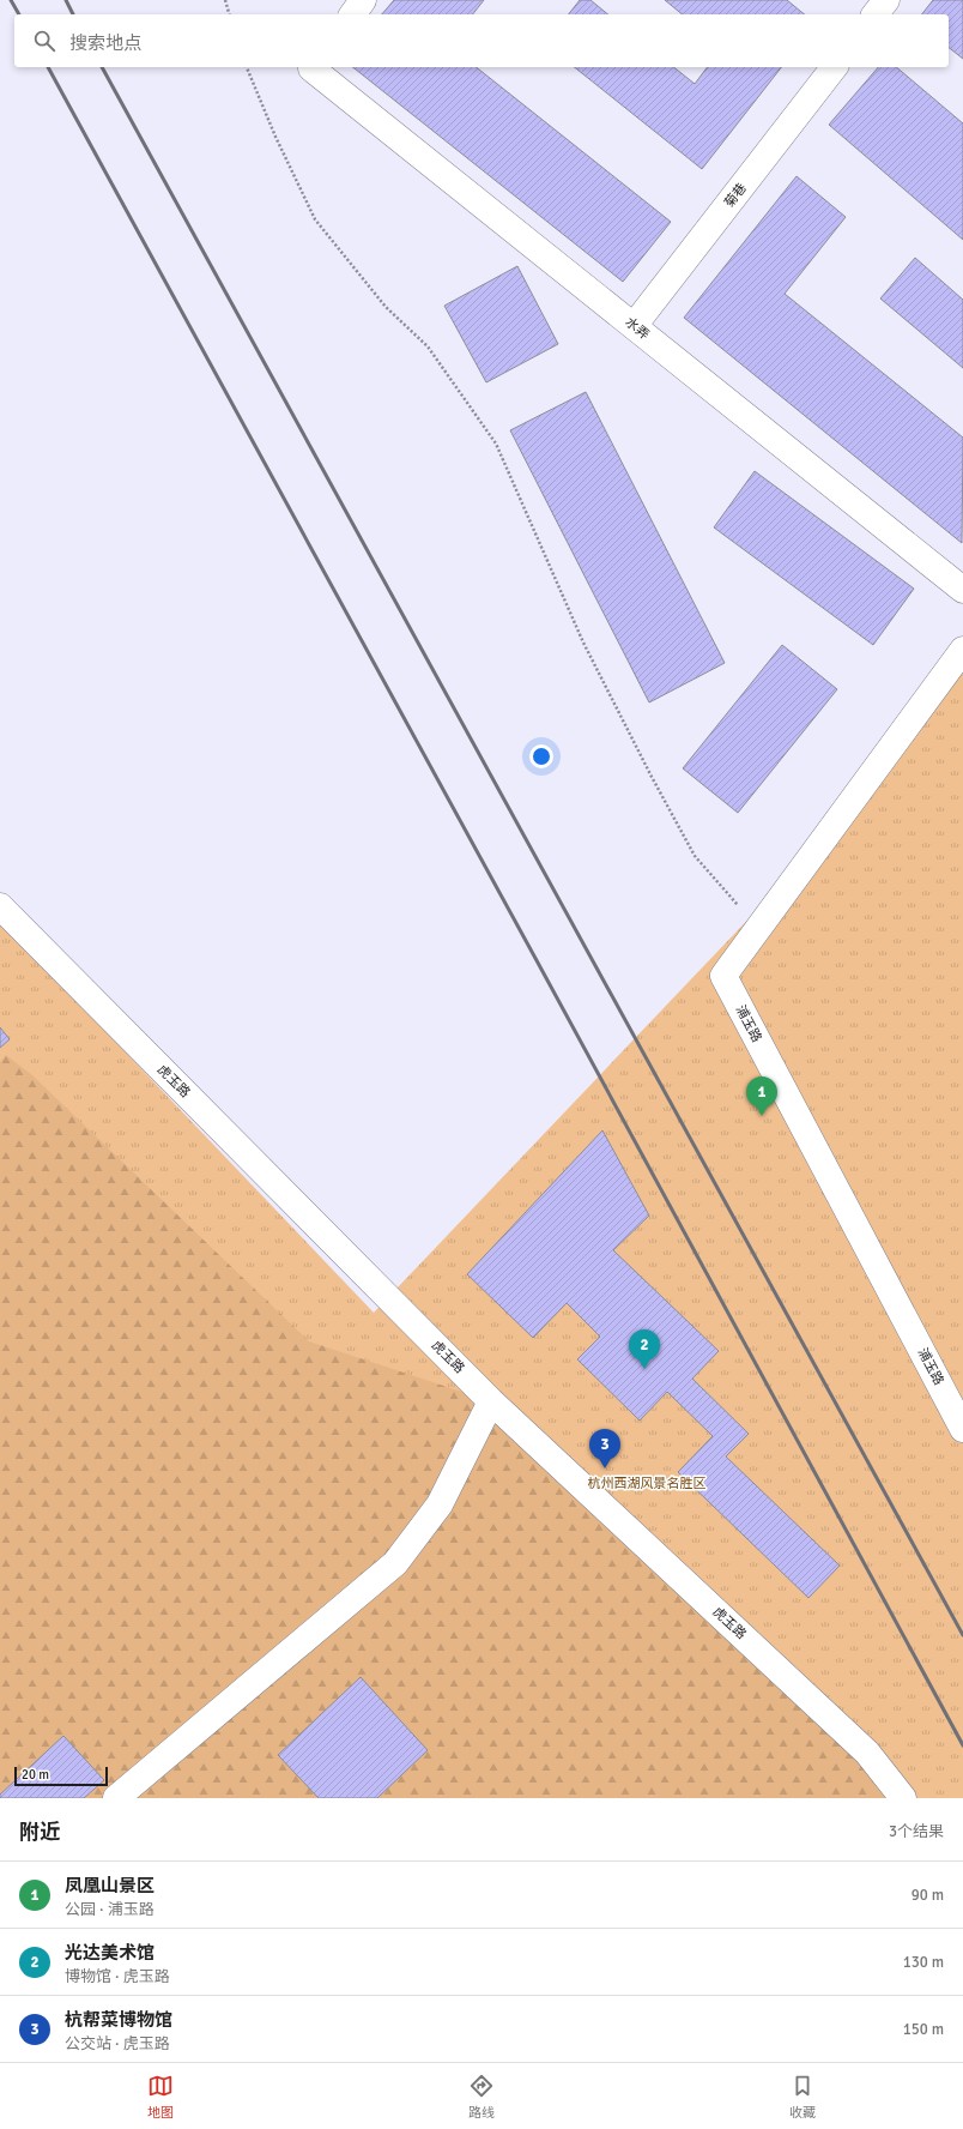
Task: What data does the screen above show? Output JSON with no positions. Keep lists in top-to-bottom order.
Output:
{
  "streets": {
    "street": [
      "菊巷",
      "水弄",
      "浦玉路",
      "虎玉路"
    ]
  },
  "crossings": [
    ["菊巷", "水弄"]
  ],
  "parks": ["杭州西湖风景名胜区"],
  "scale_bar": "20 m",
  "page": {
    "search": "搜索地点",
    "pins": ["1", "2", "3"],
    "scale": "20 m",
    "heading": ["附近", "3个结果"],
    "list": [
      {
        "mark": "1",
        "name": "凤凰山景区",
        "note": "公园 · 浦玉路",
        "value": "90 m"
      },
      {
        "mark": "2",
        "name": "光达美术馆",
        "note": "博物馆 · 虎玉路",
        "value": "130 m"
      },
      {
        "mark": "3",
        "name": "杭帮菜博物馆",
        "note": "公交站 · 虎玉路",
        "value": "150 m"
      }
    ],
    "nav": ["地图", "路线", "收藏"]
  }
}
